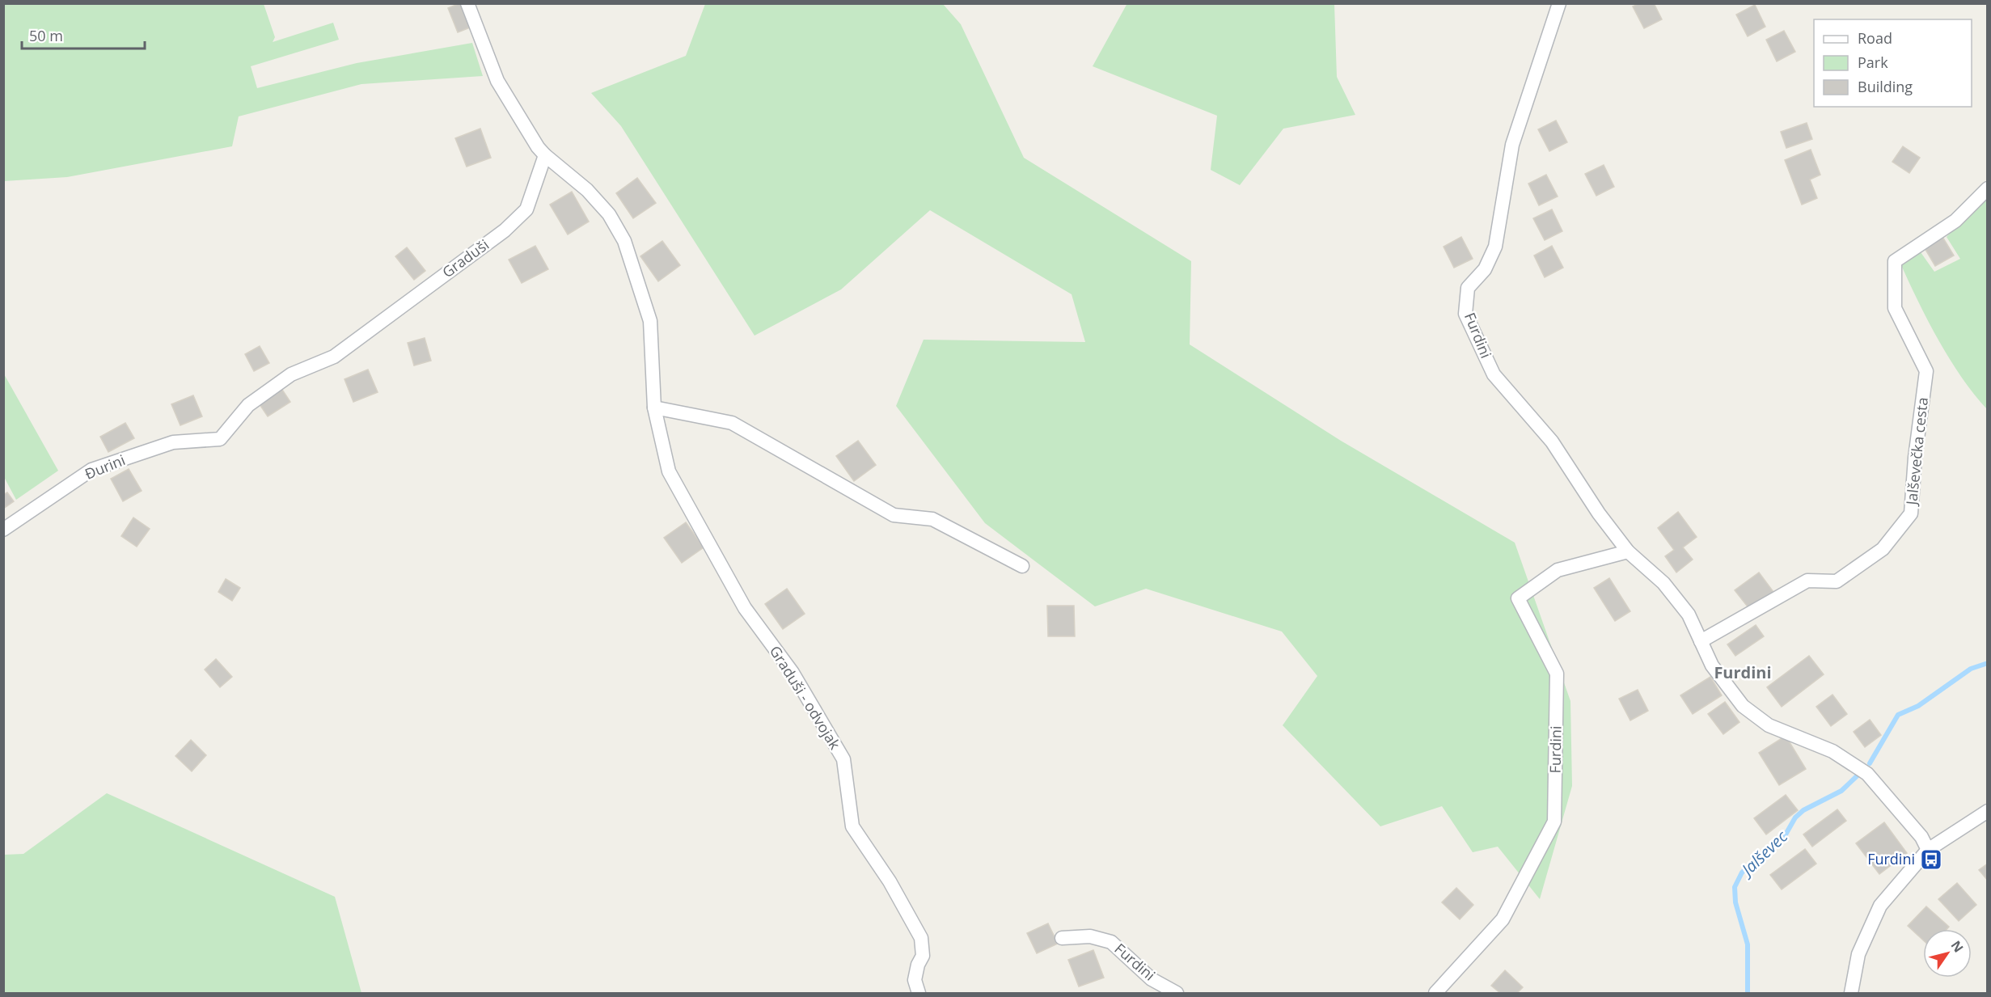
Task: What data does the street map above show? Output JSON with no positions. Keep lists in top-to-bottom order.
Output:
{
  "streets": {
    "street": [
      "Graduši",
      "Furdini",
      "Jalševečka cesta",
      "Đurini",
      "Graduši - odvojak"
    ]
  },
  "crossings": [
    ["Graduši", "Đurini"],
    ["Graduši", "Graduši - odvojak"],
    ["Furdini", "Jalševečka cesta"]
  ],
  "districts": ["Furdini"],
  "water": ["Jalševec"],
  "places": {
    "bus stop": ["Furdini"]
  },
  "legend": ["Road", "Park", "Building"],
  "scale_bar": "50 m",
  "north": "top right"
}
